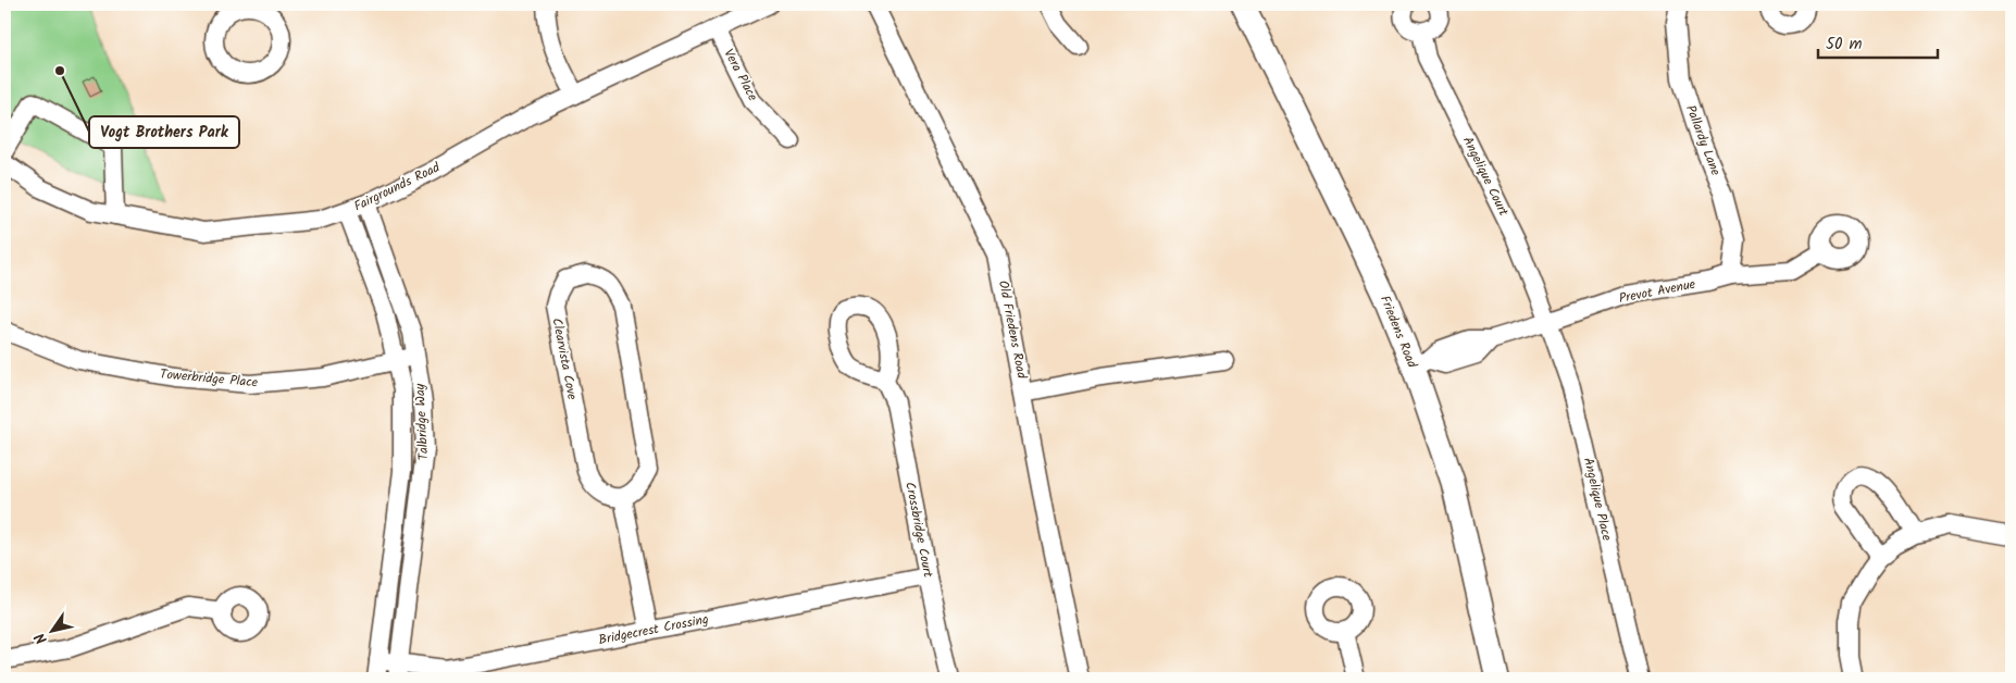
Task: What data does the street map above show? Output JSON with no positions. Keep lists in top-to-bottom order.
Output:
{
  "streets": {
    "main road": ["Friedens Road"],
    "street": [
      "Vera Place",
      "Pallardy Lane",
      "Angelique Court",
      "Fairgrounds Road",
      "Prevot Avenue",
      "Old Friedens Road",
      "Clearvista Cove",
      "Towerbridge Place",
      "Talbridge Way",
      "Angelique Place",
      "Crossbridge Court",
      "Bridgecrest Crossing"
    ]
  },
  "crossings": [
    ["Vera Place", "Fairgrounds Road"],
    ["Pallardy Lane", "Prevot Avenue"],
    ["Angelique Court", "Prevot Avenue"],
    ["Angelique Court", "Angelique Place"],
    ["Fairgrounds Road", "Talbridge Way"],
    ["Prevot Avenue", "Friedens Road"],
    ["Prevot Avenue", "Angelique Place"],
    ["Towerbridge Place", "Talbridge Way"],
    ["Talbridge Way", "Bridgecrest Crossing"],
    ["Crossbridge Court", "Bridgecrest Crossing"]
  ],
  "places": ["Vogt Brothers Park"],
  "scale_bar": "50 m",
  "north": "bottom left"
}
